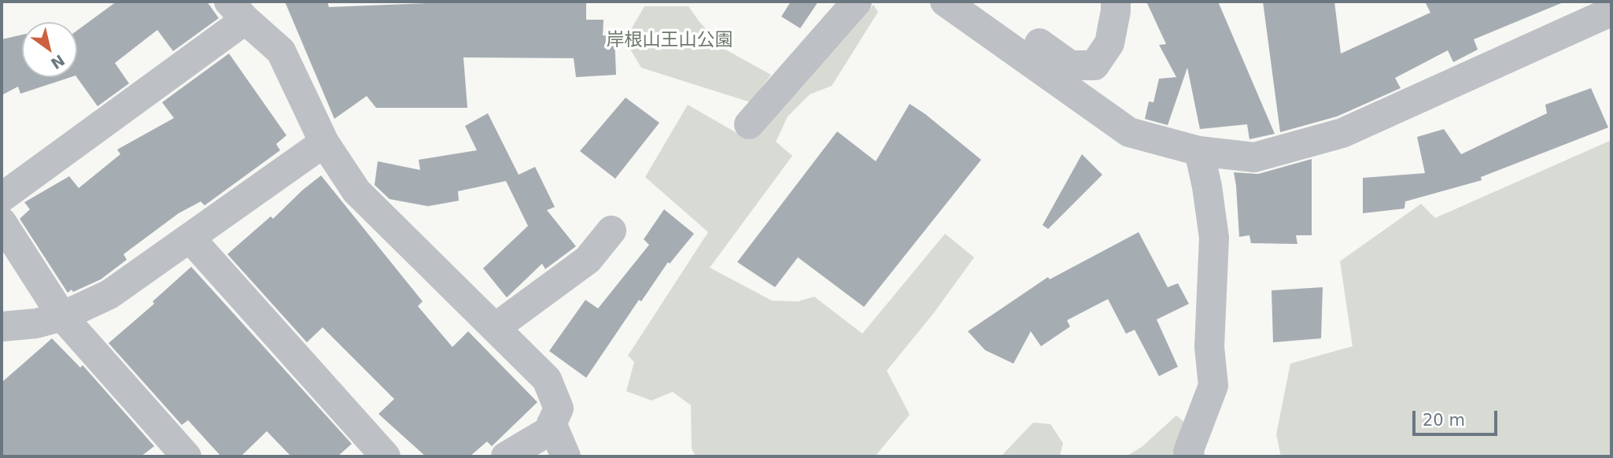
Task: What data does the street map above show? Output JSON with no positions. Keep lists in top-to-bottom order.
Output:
{
  "parks": ["岸根山王山公園"],
  "scale_bar": "20 m",
  "north": "bottom right"
}
